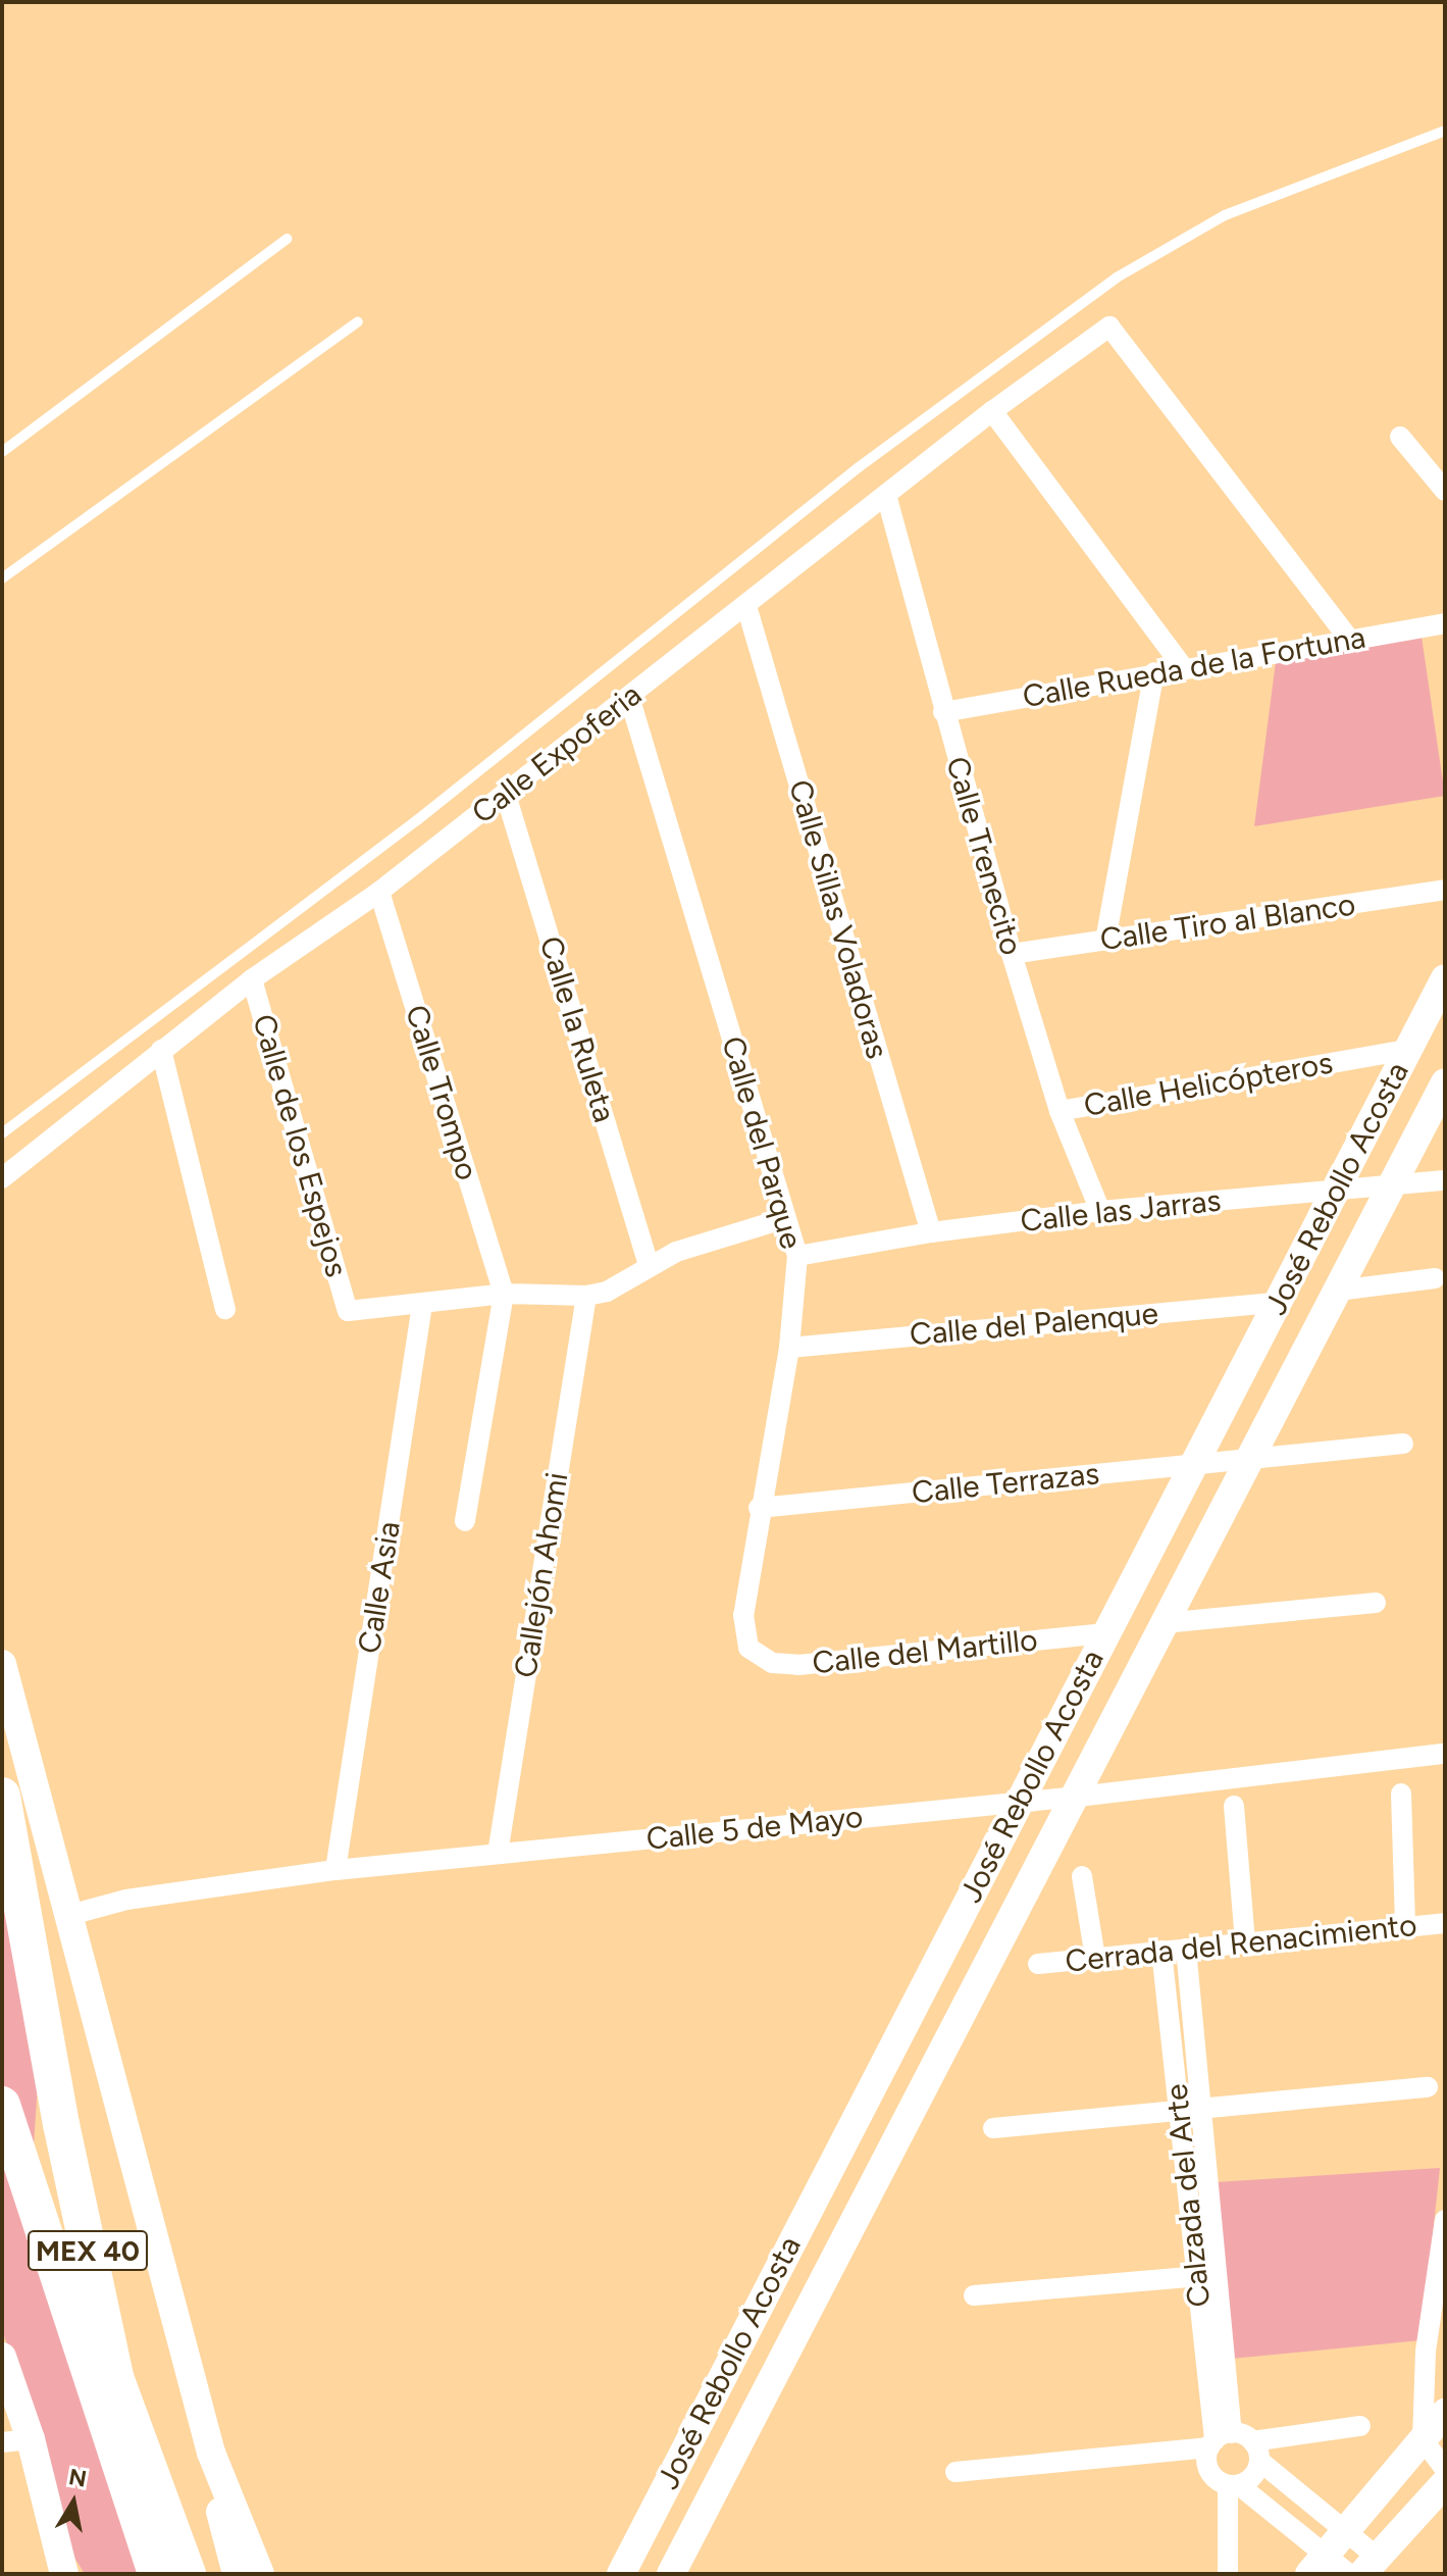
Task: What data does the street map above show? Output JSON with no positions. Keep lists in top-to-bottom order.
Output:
{
  "streets": {
    "highway": ["MEX 40"],
    "main road": ["José Rebollo Acosta"],
    "street": [
      "Calle Rueda de la Fortuna",
      "Calle Expoferia",
      "Calle Trenecito",
      "Calle Sillas Voladoras",
      "Calle Tiro al Blanco",
      "Calle la Ruleta",
      "Calle Helicópteros",
      "Calle Trompo",
      "Calle del Parque",
      "Calle de los Espejos",
      "Calle las Jarras",
      "Calle del Palenque",
      "Calle Terrazas",
      "Callejón Ahomi",
      "Calle Asia",
      "Calle del Martillo",
      "Calle 5 de Mayo",
      "Cerrada del Renacimiento",
      "Calzada del Arte"
    ]
  },
  "crossings": [
    ["Calle Rueda de la Fortuna", "Calle Expoferia"],
    ["Calle Rueda de la Fortuna", "Calle Trenecito"],
    ["Calle Expoferia", "Calle Trenecito"],
    ["Calle Expoferia", "Calle Sillas Voladoras"],
    ["Calle Expoferia", "Calle la Ruleta"],
    ["Calle Expoferia", "Calle Trompo"],
    ["Calle Expoferia", "Calle del Parque"],
    ["Calle Expoferia", "Calle de los Espejos"],
    ["Calle Trenecito", "Calle Tiro al Blanco"],
    ["Calle Trenecito", "Calle Helicópteros"],
    ["Calle Trenecito", "Calle las Jarras"],
    ["Calle Sillas Voladoras", "Calle las Jarras"],
    ["Calle Helicópteros", "José Rebollo Acosta"],
    ["Calle del Parque", "Calle las Jarras"],
    ["Calle del Parque", "Calle del Palenque"],
    ["Calle del Parque", "Calle Terrazas"],
    ["Calle del Parque", "Calle del Martillo"],
    ["Calle de los Espejos", "Calle Asia"],
    ["José Rebollo Acosta", "Calle las Jarras"],
    ["José Rebollo Acosta", "Calle del Palenque"],
    ["José Rebollo Acosta", "Calle Terrazas"],
    ["José Rebollo Acosta", "Calle del Martillo"],
    ["José Rebollo Acosta", "Calle 5 de Mayo"],
    ["Callejón Ahomi", "Calle 5 de Mayo"],
    ["Calle Asia", "Calle 5 de Mayo"],
    ["Cerrada del Renacimiento", "Calzada del Arte"]
  ],
  "north": "top"
}
